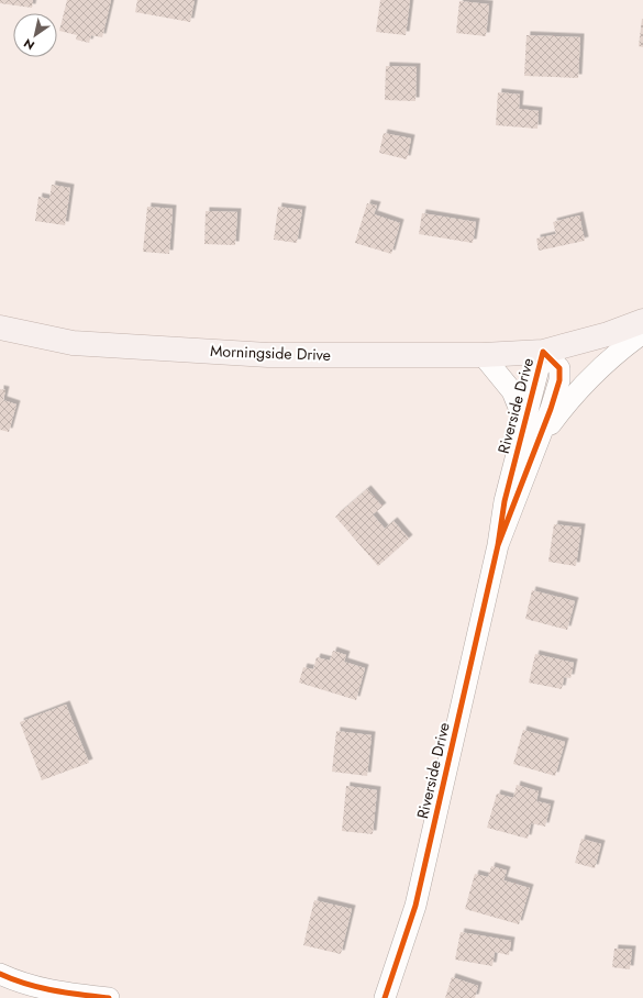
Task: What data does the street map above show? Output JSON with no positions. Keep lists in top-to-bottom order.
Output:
{
  "streets": {
    "main road": ["Morningside Drive", "Riverside Drive"]
  },
  "crossings": [
    ["Morningside Drive", "Riverside Drive"]
  ],
  "north": "bottom left"
}
